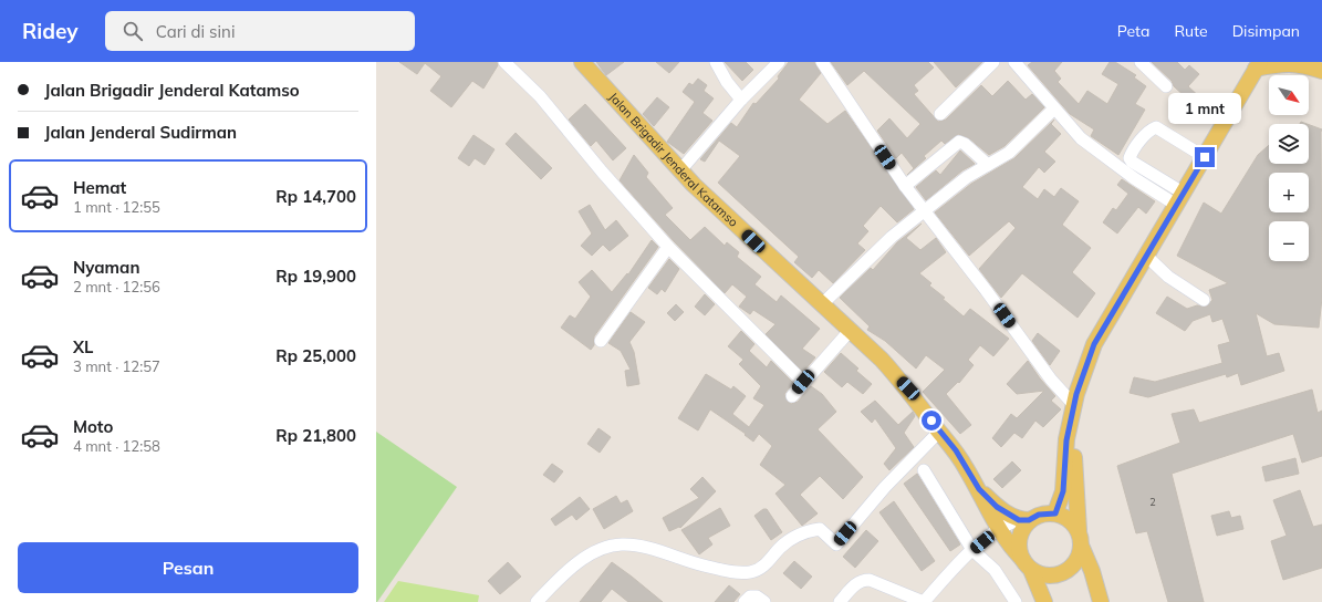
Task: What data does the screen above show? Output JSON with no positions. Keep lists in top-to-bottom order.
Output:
{
  "streets": {
    "main road": ["Jalan Brigadir Jenderal Katamso"]
  },
  "house_numbers": ["2"],
  "north": "bottom right",
  "page": {
    "header": "Ridey",
    "search": "Cari di sini",
    "nav": ["Peta", "Rute", "Disimpan"],
    "banner": ["Jalan Brigadir Jenderal Katamso", "Jalan Jenderal Sudirman"],
    "map_buttons": ["+", "−"],
    "bubble": "1 mnt",
    "list": [
      {
        "name": "Hemat",
        "note": "1 mnt · 12:55",
        "value": "Rp 14,700"
      },
      {
        "name": "Nyaman",
        "note": "2 mnt · 12:56",
        "value": "Rp 19,900"
      },
      {
        "name": "XL",
        "note": "3 mnt · 12:57",
        "value": "Rp 25,000"
      },
      {
        "name": "Moto",
        "note": "4 mnt · 12:58",
        "value": "Rp 21,800"
      }
    ],
    "buttons": "Pesan"
  }
}
